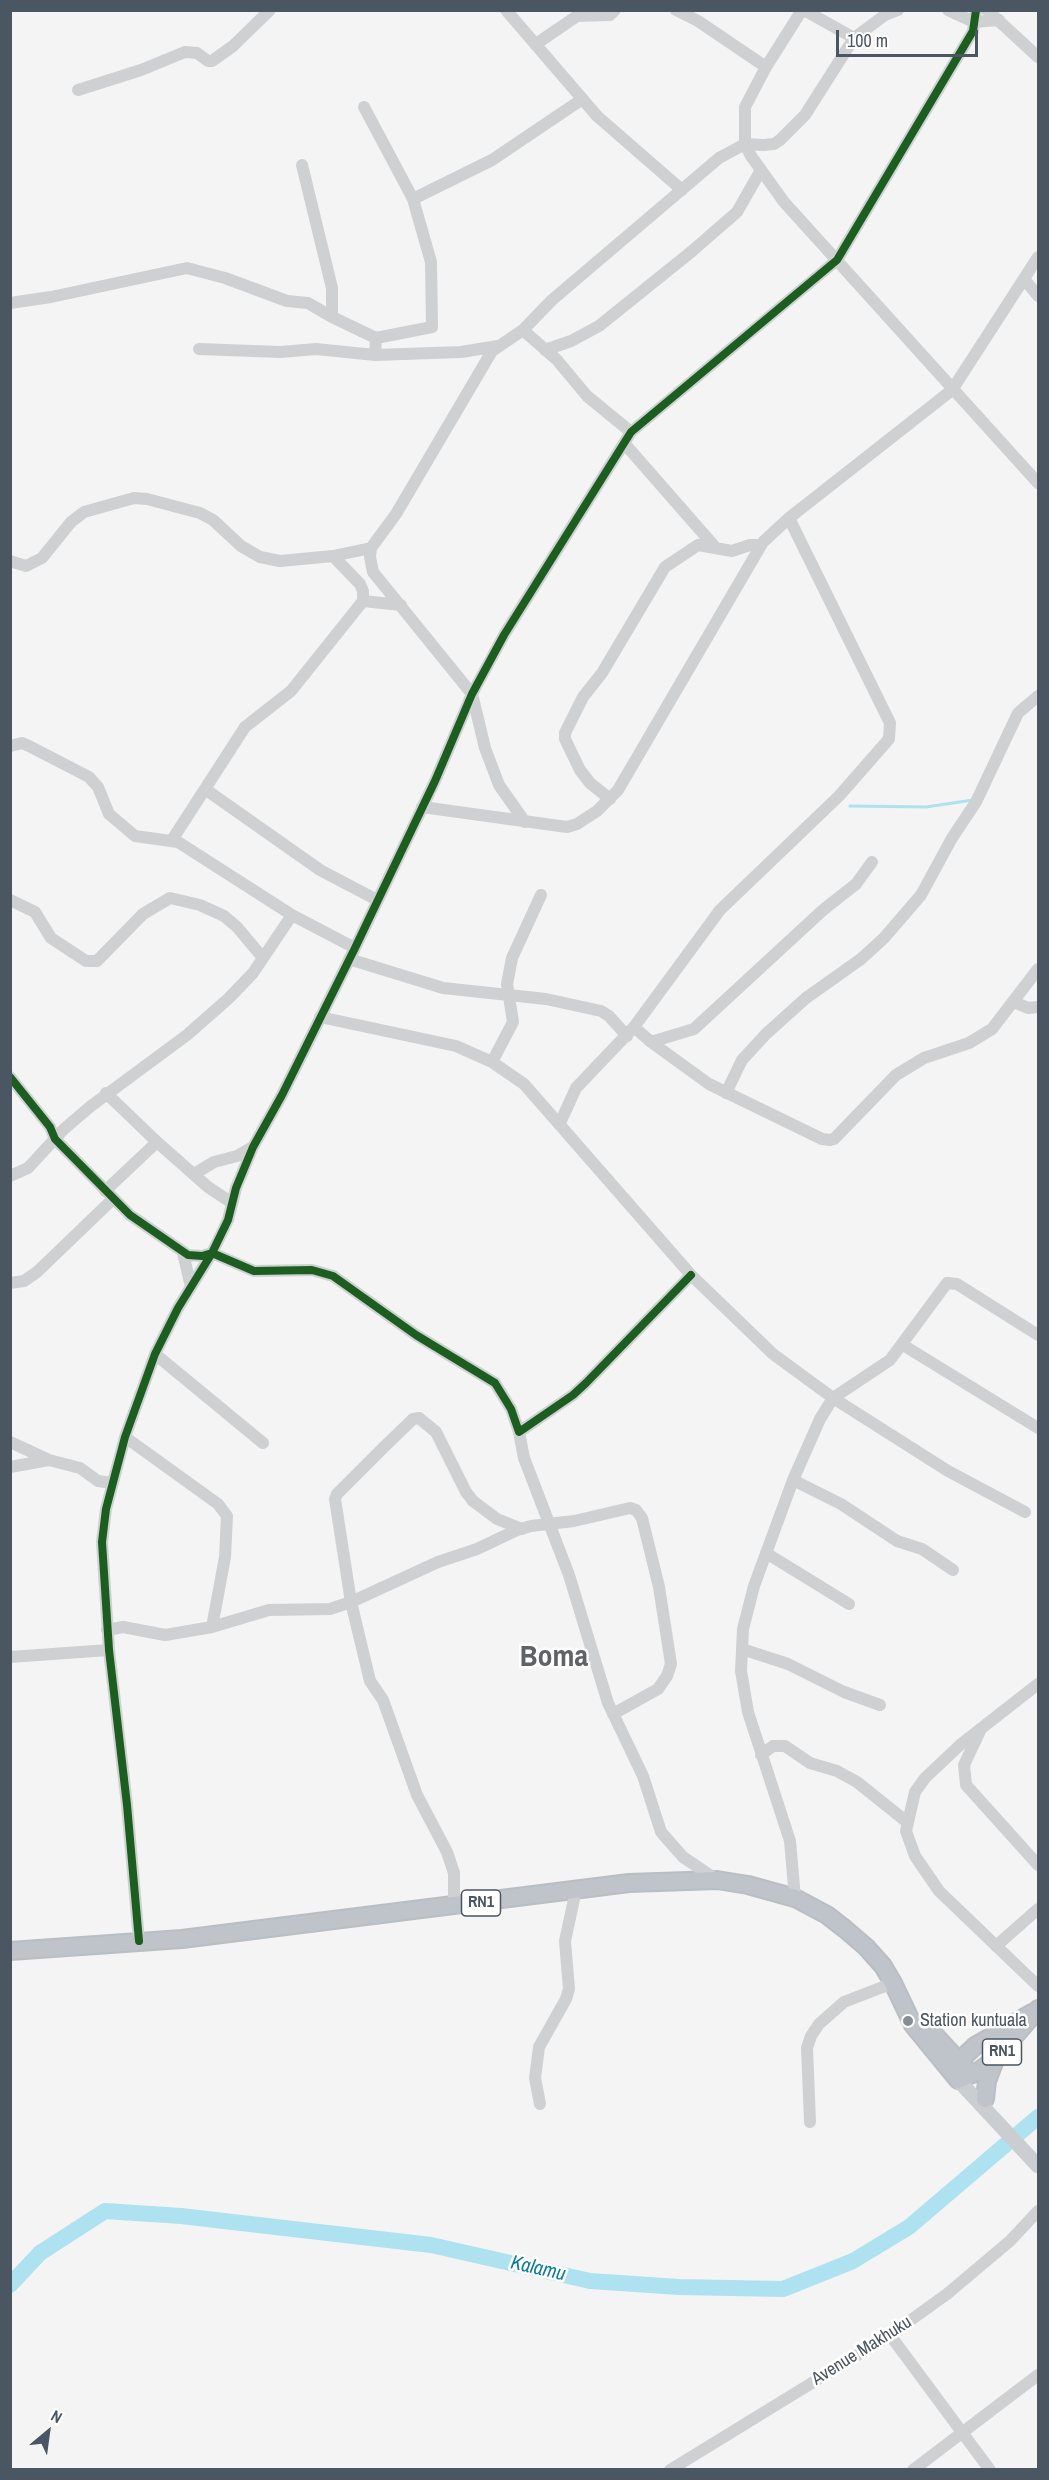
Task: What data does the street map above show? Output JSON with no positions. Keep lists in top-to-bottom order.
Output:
{
  "streets": {
    "highway": ["RN1"],
    "street": ["Avenue Makhuku"]
  },
  "districts": ["Boma"],
  "water": ["Kalamu"],
  "places": ["Station kuntuala"],
  "scale_bar": "100 m",
  "north": "top right"
}
